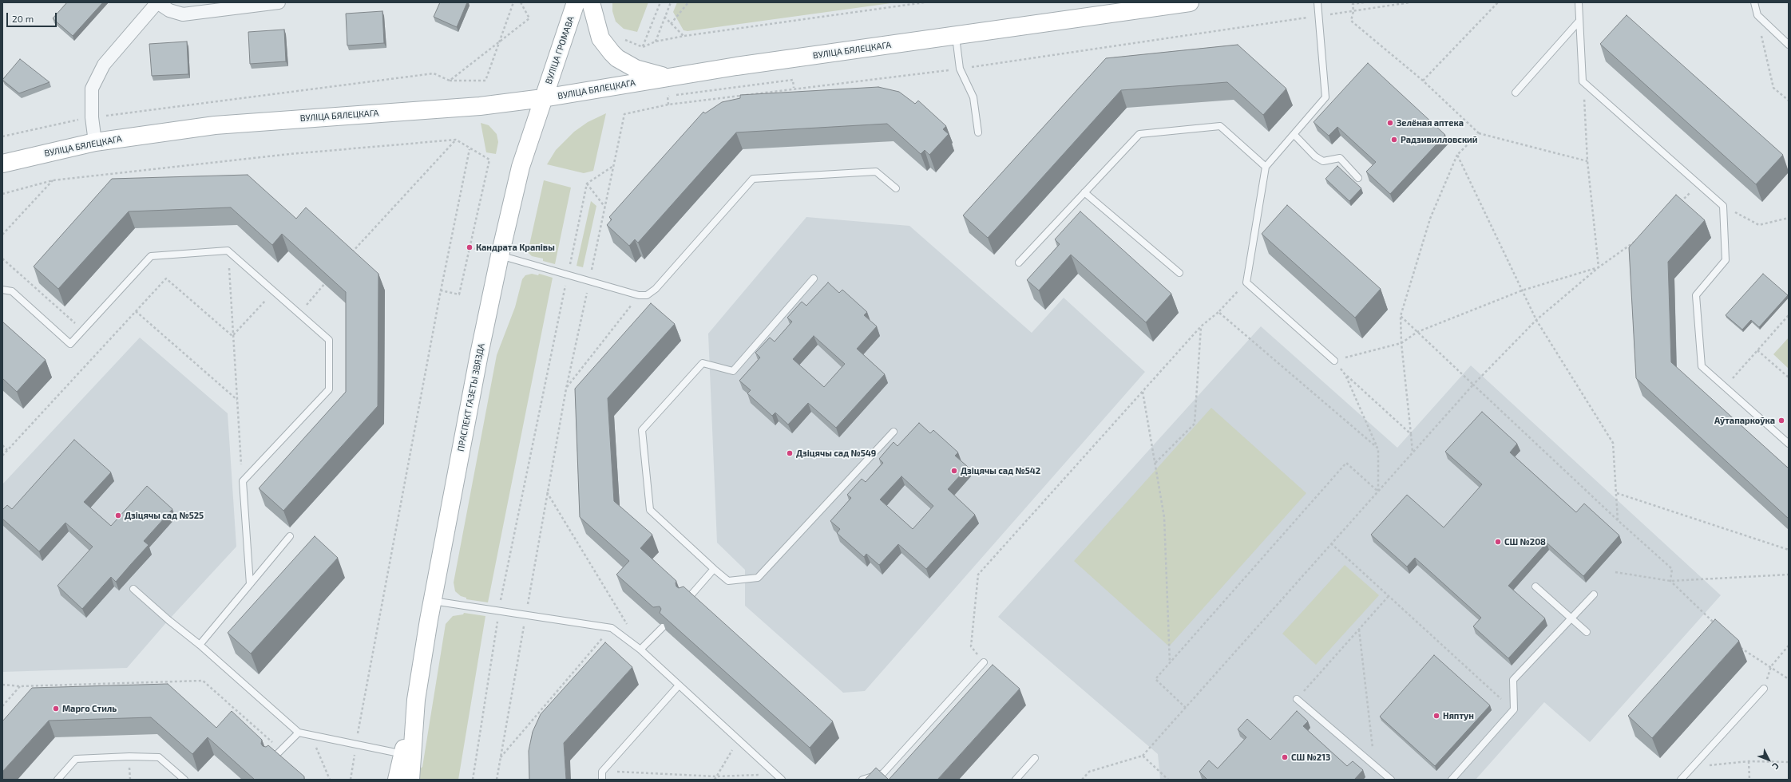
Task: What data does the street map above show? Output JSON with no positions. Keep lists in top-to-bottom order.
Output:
{
  "streets": {
    "street": ["ВУЛІЦА ГРОМАВА", "ВУЛІЦА БЯЛЕЦКАГА", "ПРАСПЕКТ ГАЗЕТЫ ЗВЯЗДА"]
  },
  "crossings": [
    ["ВУЛІЦА ГРОМАВА", "ВУЛІЦА БЯЛЕЦКАГА"],
    ["ВУЛІЦА ГРОМАВА", "ПРАСПЕКТ ГАЗЕТЫ ЗВЯЗДА"],
    ["ВУЛІЦА БЯЛЕЦКАГА", "ПРАСПЕКТ ГАЗЕТЫ ЗВЯЗДА"]
  ],
  "places": [
    "Зелёная аптека",
    "Радзивилловский",
    "Кандрата Крапівы",
    "Аўтапаркоўка",
    "Дзіцячы сад №549",
    "Дзіцячы сад №542",
    "Дзіцячы сад №525",
    "СШ №208",
    "Марго Стиль",
    "Няптун",
    "СШ №213"
  ],
  "scale_bar": "20 m",
  "north": "bottom right"
}
